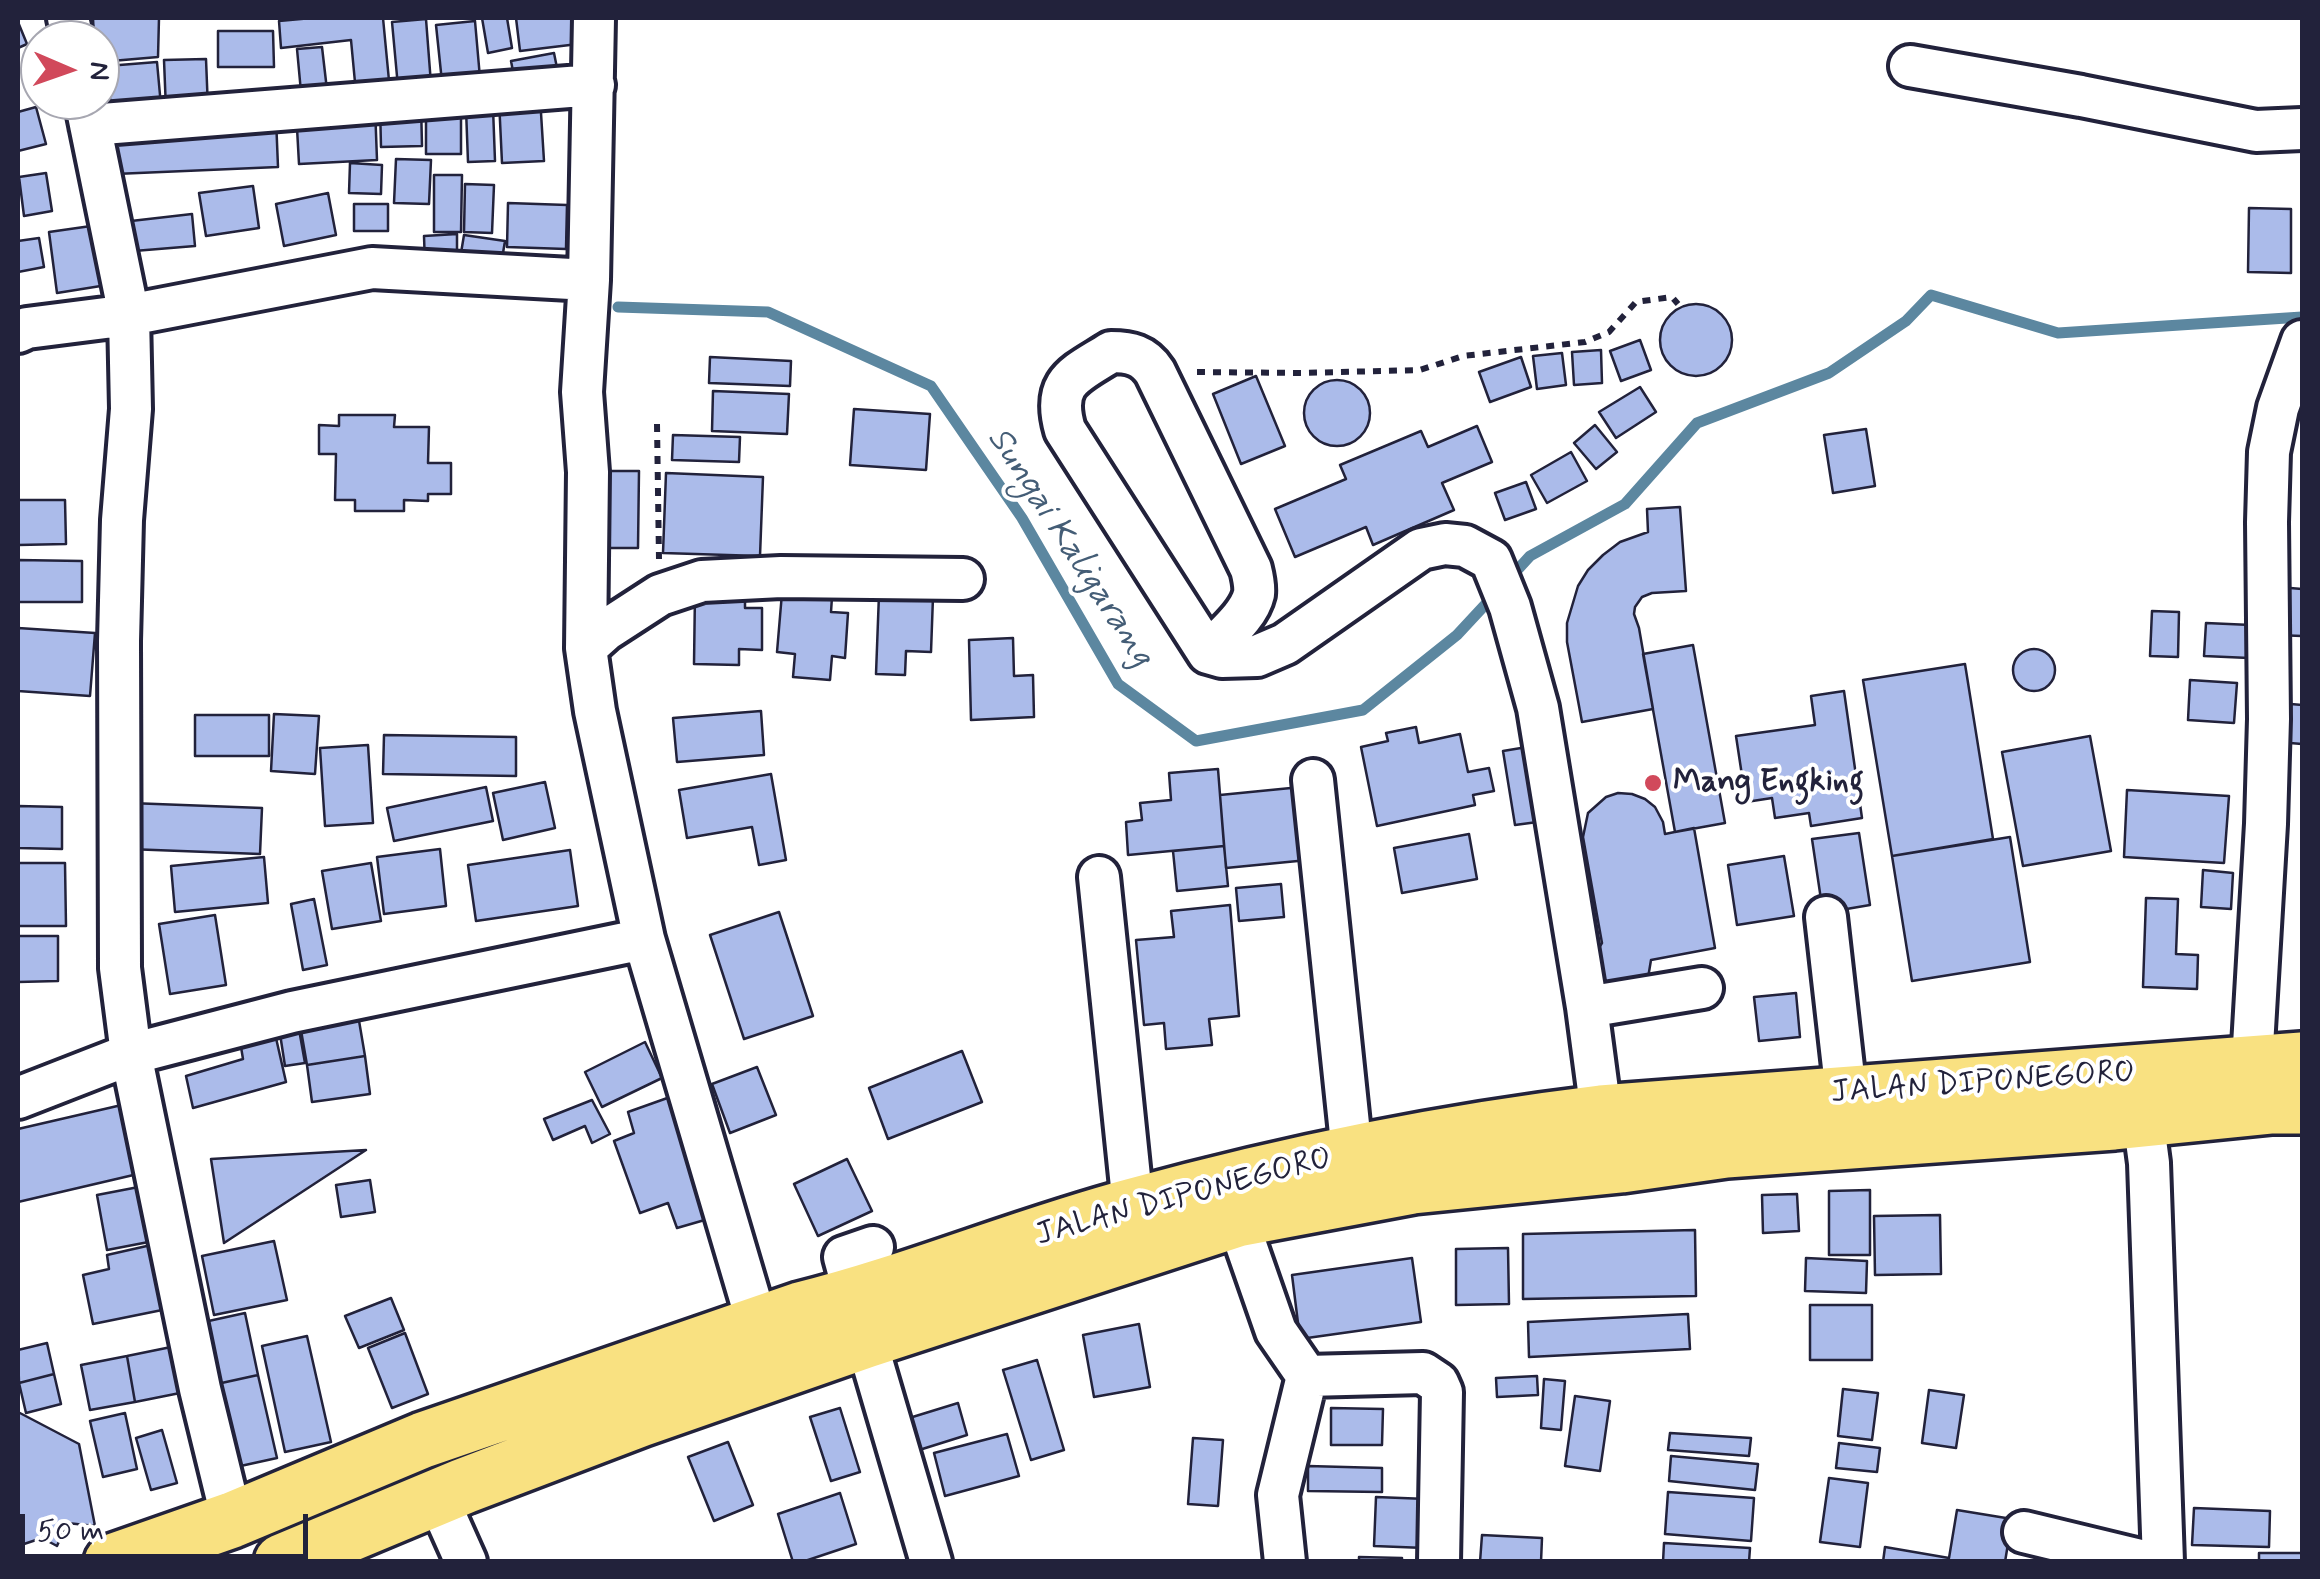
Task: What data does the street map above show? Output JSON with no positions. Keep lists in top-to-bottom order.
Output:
{
  "streets": {
    "highway": ["JALAN DIPONEGORO"]
  },
  "water": ["Sungai Kaligarang"],
  "places": ["Mang Engking"],
  "scale_bar": "50 m",
  "north": "right"
}
